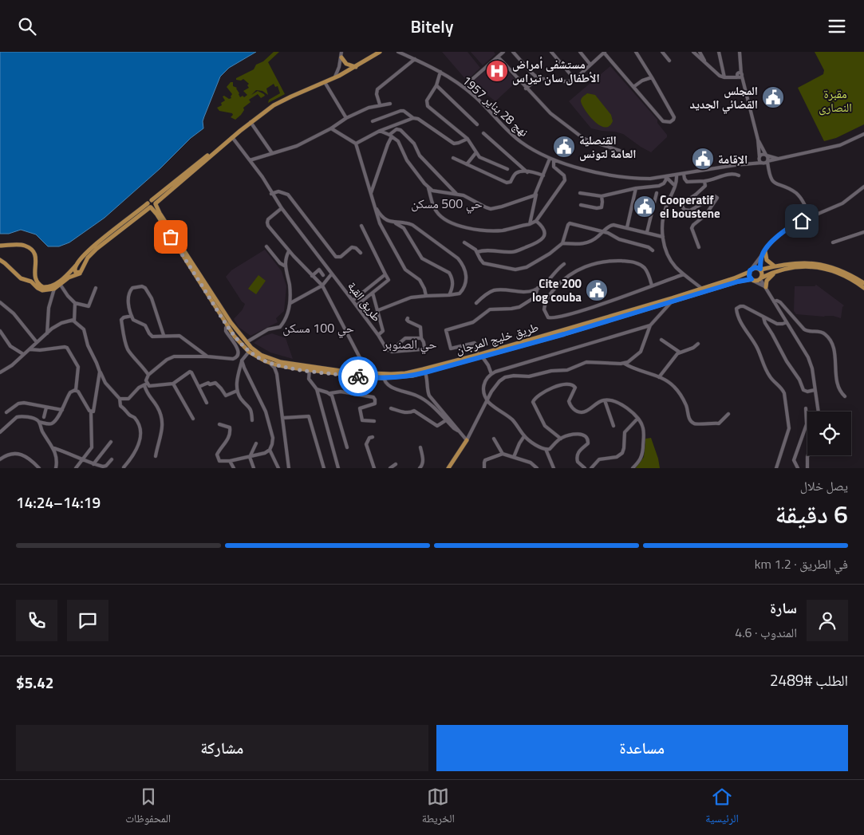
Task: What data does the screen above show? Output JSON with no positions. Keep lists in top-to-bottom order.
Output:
{
  "streets": {
    "main road": ["طريق خليج المرجان"],
    "street": ["نهج 28 يناير 1957", "طريق القبة"]
  },
  "districts": ["حي 500 مسكن", "حي 100 مسكن", "حي الصنوبر"],
  "parks": ["مقبرة النصارى"],
  "places": {
    "hospital": ["مستشفى أمراض الأطفال سان تيراس"],
    "public building": [
      "المجلس القضائي الجديد",
      "القنصلية العامة لتونس",
      "الإقامة",
      "Cooperatif el boustene",
      "Cite 200 log couba"
    ]
  },
  "page": {
    "header": "Bitely",
    "heading": ["6 دقيقة", "يصل خلال", "14:19–14:24"],
    "panel": [
      "سارة",
      "المندوب · 4.6",
      "الطلب #2489",
      "$5.42"
    ],
    "bar": "في الطريق · 1.2 km",
    "buttons": ["مساعدة", "مشاركة"],
    "tabs": ["الرئيسية", "الخريطة", "المحفوظات"]
  }
}
